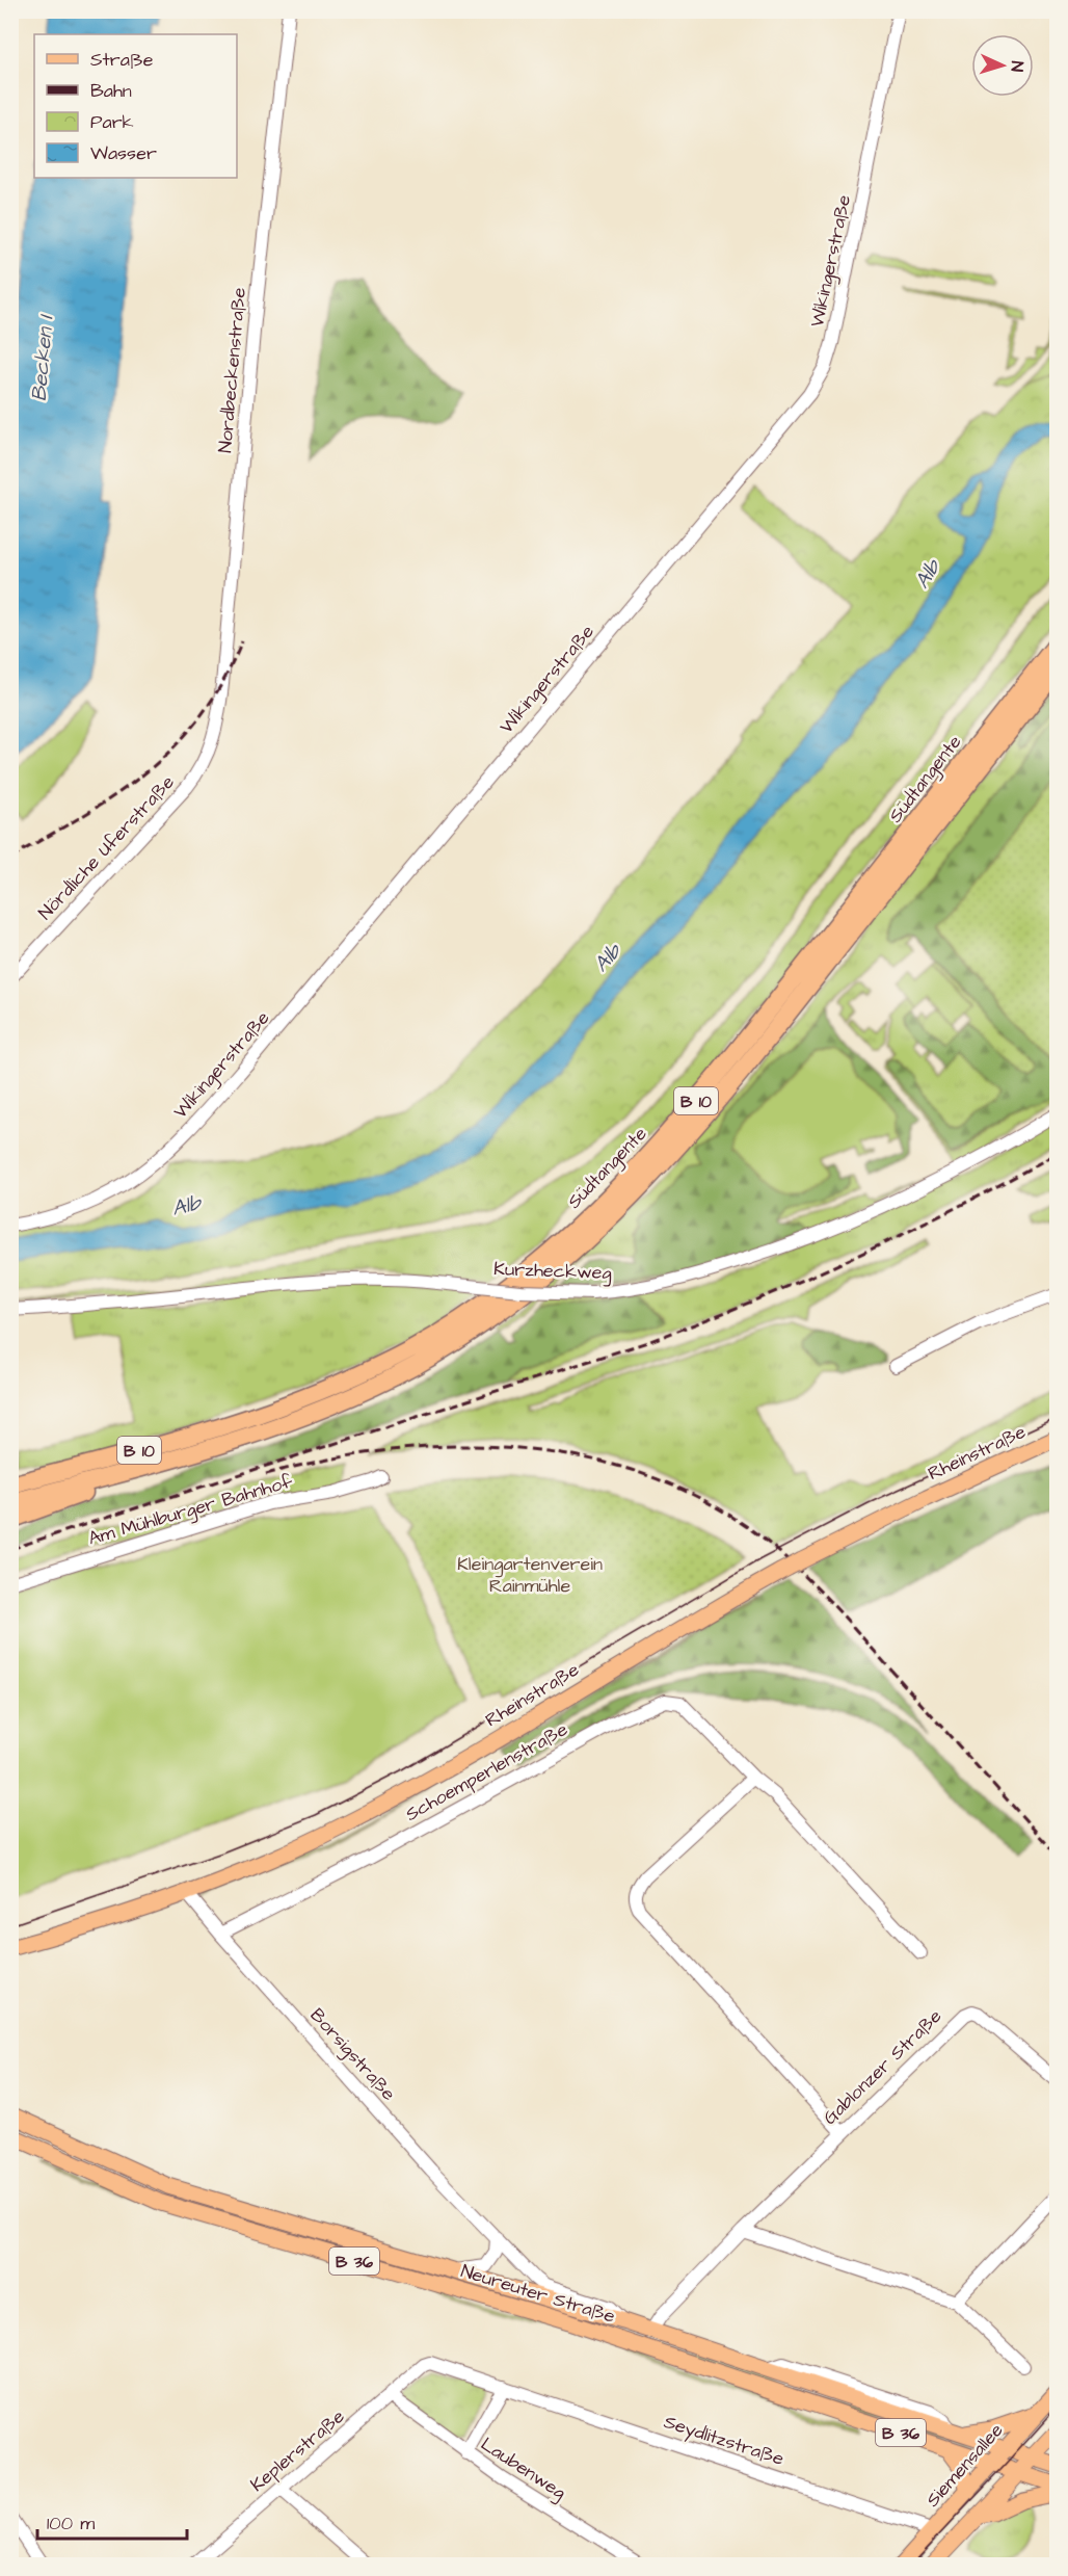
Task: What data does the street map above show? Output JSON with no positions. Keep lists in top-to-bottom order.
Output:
{
  "streets": {
    "highway": ["Südtangente", "B 10"],
    "main road": [
      "Rheinstraße",
      "Gablonzer Straße",
      "B 36",
      "Neureuter Straße",
      "Siemensallee"
    ],
    "street": [
      "Wikingerstraße",
      "Nordbeckenstraße",
      "Nördliche Uferstraße",
      "Kurzheckweg",
      "Am Mühlburger Bahnhof",
      "Schoemperlenstraße",
      "Borsigstraße",
      "Seydlitzstraße",
      "Keplerstraße",
      "Laubenweg"
    ]
  },
  "crossings": [
    ["Nordbeckenstraße", "Nördliche Uferstraße"],
    ["Rheinstraße", "Borsigstraße"],
    ["Schoemperlenstraße", "Borsigstraße"],
    ["Borsigstraße", "Neureuter Straße"],
    ["Gablonzer Straße", "Neureuter Straße"],
    ["Neureuter Straße", "Siemensallee"],
    ["Seydlitzstraße", "Keplerstraße"],
    ["Seydlitzstraße", "Siemensallee"],
    ["Keplerstraße", "Laubenweg"]
  ],
  "water": ["Becken I", "Alb"],
  "parks": ["Kleingartenverein Rainmühle"],
  "legend": [
    "Straße",
    "Bahn",
    "Park",
    "Wasser"
  ],
  "scale_bar": "100 m",
  "north": "right"
}
